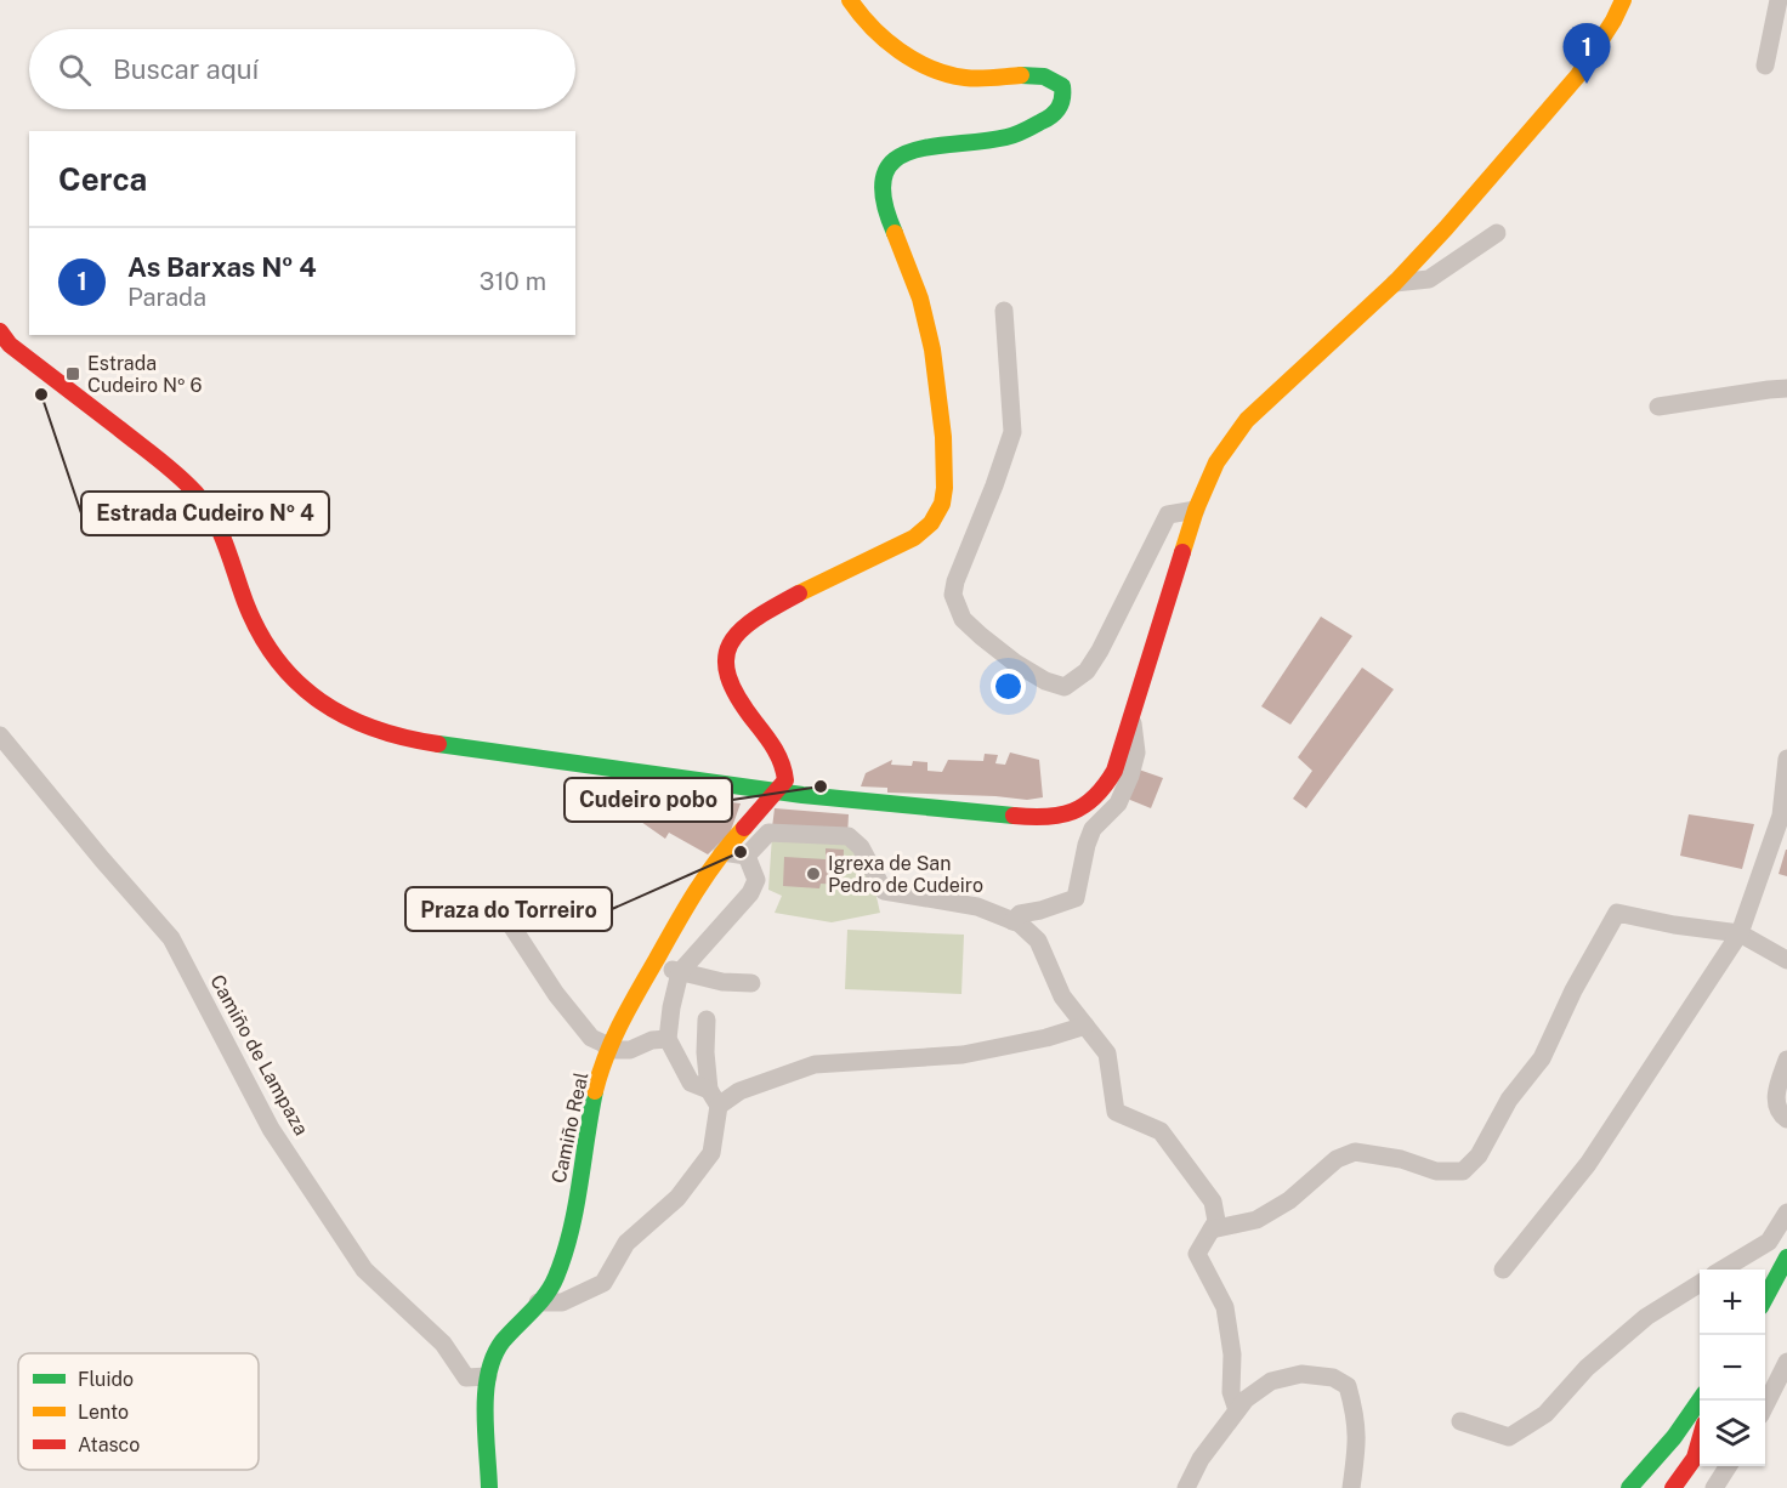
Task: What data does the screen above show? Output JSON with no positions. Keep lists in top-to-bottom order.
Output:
{
  "streets": {
    "main road": ["Camiño Real"],
    "street": ["Camiño de Lampaza"]
  },
  "crossings": [
    ["Camiño de Lampaza", "Camiño Real"]
  ],
  "places": {
    "transit": ["Estrada Cudeiro Nº 6"],
    "other": [
      "Estrada Cudeiro Nº 4",
      "Cudeiro pobo",
      "Praza do Torreiro",
      "Igrexa de San Pedro de Cudeiro"
    ]
  },
  "legend": ["Fluido", "Lento", "Atasco"],
  "page": {
    "pins": "1",
    "search": "Buscar aquí",
    "heading": "Cerca",
    "list": [
      {
        "mark": "1",
        "name": "As Barxas Nº 4",
        "note": "Parada",
        "value": "310 m"
      }
    ],
    "map_buttons": ["+", "−"]
  }
}
